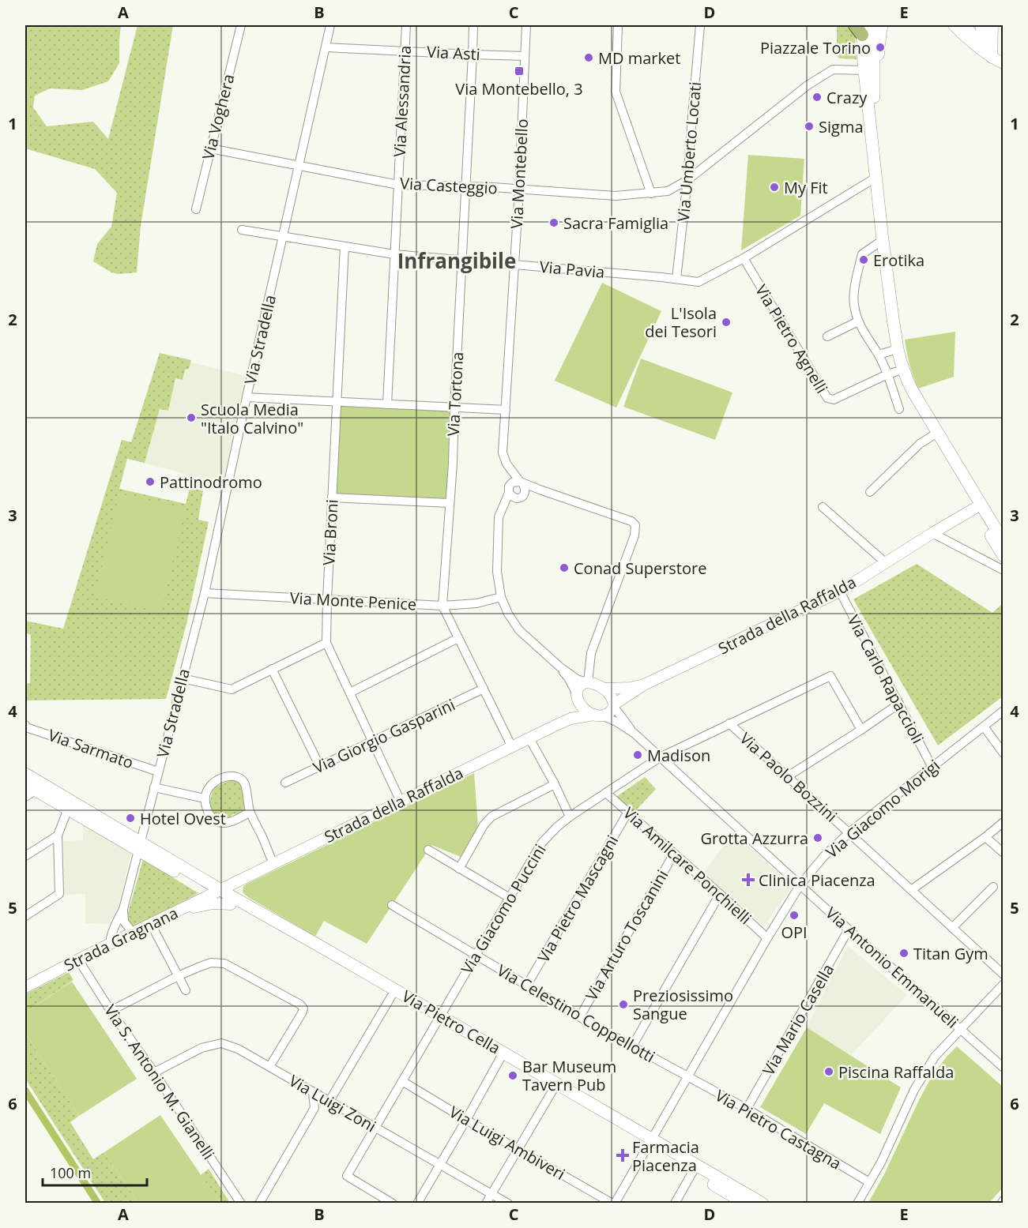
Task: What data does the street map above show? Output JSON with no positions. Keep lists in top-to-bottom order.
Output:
{
  "streets": {
    "main road": ["Via Pietro Cella"],
    "street": [
      "Via Asti",
      "Via Alessandria",
      "Via Voghera",
      "Via Umberto Locati",
      "Via Montebello",
      "Via Casteggio",
      "Via Pavia",
      "Via Pietro Agnelli",
      "Via Stradella",
      "Via Tortona",
      "Via Broni",
      "Via Monte Penice",
      "Strada della Raffalda",
      "Via Carlo Rapaccioli",
      "Via Giorgio Gasparini",
      "Via Sarmato",
      "Via Paolo Bozzini",
      "Via Giacomo Morigi",
      "Via Amilcare Ponchielli",
      "Via Pietro Mascagni",
      "Via Giacomo Puccini",
      "Via Arturo Toscanini",
      "Strada Gragnana",
      "Via Antonio Emmanueli",
      "Via Celestino Coppellotti",
      "Via Mario Casella",
      "Via S. Antonio M. Gianelli",
      "Via Luigi Zoni",
      "Via Pietro Castagna",
      "Via Luigi Ambiveri"
    ]
  },
  "crossings": [
    ["Via Asti", "Via Alessandria"],
    ["Via Asti", "Via Montebello"],
    ["Via Asti", "Via Stradella"],
    ["Via Asti", "Via Tortona"],
    ["Via Alessandria", "Via Casteggio"],
    ["Via Alessandria", "Via Pavia"],
    ["Via Voghera", "Via Casteggio"],
    ["Via Umberto Locati", "Via Casteggio"],
    ["Via Umberto Locati", "Via Pavia"],
    ["Via Montebello", "Via Casteggio"],
    ["Via Montebello", "Via Pavia"],
    ["Via Casteggio", "Via Stradella"],
    ["Via Casteggio", "Via Tortona"],
    ["Via Pavia", "Via Pietro Agnelli"],
    ["Via Pavia", "Via Stradella"],
    ["Via Pavia", "Via Tortona"],
    ["Via Pavia", "Via Broni"],
    ["Via Stradella", "Via Monte Penice"],
    ["Via Stradella", "Via Sarmato"],
    ["Via Stradella", "Strada Gragnana"],
    ["Via Stradella", "Via Pietro Cella"],
    ["Via Tortona", "Via Monte Penice"],
    ["Via Tortona", "Strada della Raffalda"],
    ["Via Tortona", "Via Giorgio Gasparini"],
    ["Via Broni", "Via Monte Penice"],
    ["Via Broni", "Strada della Raffalda"],
    ["Via Broni", "Via Giorgio Gasparini"],
    ["Strada della Raffalda", "Via Carlo Rapaccioli"],
    ["Strada della Raffalda", "Strada Gragnana"],
    ["Strada della Raffalda", "Via Antonio Emmanueli"],
    ["Strada della Raffalda", "Via Pietro Cella"],
    ["Via Carlo Rapaccioli", "Via Giacomo Morigi"],
    ["Via Paolo Bozzini", "Via Giacomo Morigi"],
    ["Via Paolo Bozzini", "Via Giacomo Puccini"],
    ["Via Giacomo Morigi", "Via Amilcare Ponchielli"],
    ["Via Giacomo Morigi", "Via Antonio Emmanueli"],
    ["Via Giacomo Morigi", "Via Celestino Coppellotti"],
    ["Via Giacomo Morigi", "Via Pietro Cella"],
    ["Via Giacomo Morigi", "Via Pietro Castagna"],
    ["Via Giacomo Morigi", "Via Luigi Ambiveri"],
    ["Via Amilcare Ponchielli", "Via Pietro Mascagni"],
    ["Via Amilcare Ponchielli", "Via Giacomo Puccini"],
    ["Via Amilcare Ponchielli", "Via Arturo Toscanini"],
    ["Via Pietro Mascagni", "Via Celestino Coppellotti"],
    ["Via Giacomo Puccini", "Via Antonio Emmanueli"],
    ["Via Giacomo Puccini", "Via Celestino Coppellotti"],
    ["Via Giacomo Puccini", "Via Pietro Cella"],
    ["Via Giacomo Puccini", "Via Luigi Zoni"],
    ["Via Giacomo Puccini", "Via Luigi Ambiveri"],
    ["Via Arturo Toscanini", "Via Celestino Coppellotti"],
    ["Strada Gragnana", "Via Pietro Cella"],
    ["Strada Gragnana", "Via S. Antonio M. Gianelli"],
    ["Via Antonio Emmanueli", "Via Mario Casella"],
    ["Via Celestino Coppellotti", "Via Pietro Castagna"],
    ["Via Mario Casella", "Via Pietro Castagna"],
    ["Via S. Antonio M. Gianelli", "Via Luigi Zoni"]
  ],
  "districts": ["Infrangibile"],
  "places": {
    "other": [
      "Piazzale Torino",
      "MD market",
      "Crazy",
      "Sigma",
      "My Fit",
      "Sacra Famiglia",
      "Erotika",
      "L'Isola dei Tesori",
      "Scuola Media \"Italo Calvino\"",
      "Pattinodromo",
      "Conad Superstore",
      "Madison",
      "Hotel Ovest",
      "Grotta Azzurra",
      "OPI",
      "Titan Gym",
      "Preziosissimo Sangue",
      "Piscina Raffalda",
      "Bar Museum Tavern Pub"
    ],
    "transit": ["Via Montebello, 3"],
    "health": ["Clinica Piacenza", "Farmacia Piacenza"]
  },
  "scale_bar": "100 m",
  "grid": {
    "columns": [
      "A",
      "B",
      "C",
      "D",
      "E"
    ],
    "rows": [
      "1",
      "2",
      "3",
      "4",
      "5",
      "6"
    ]
  }
}
